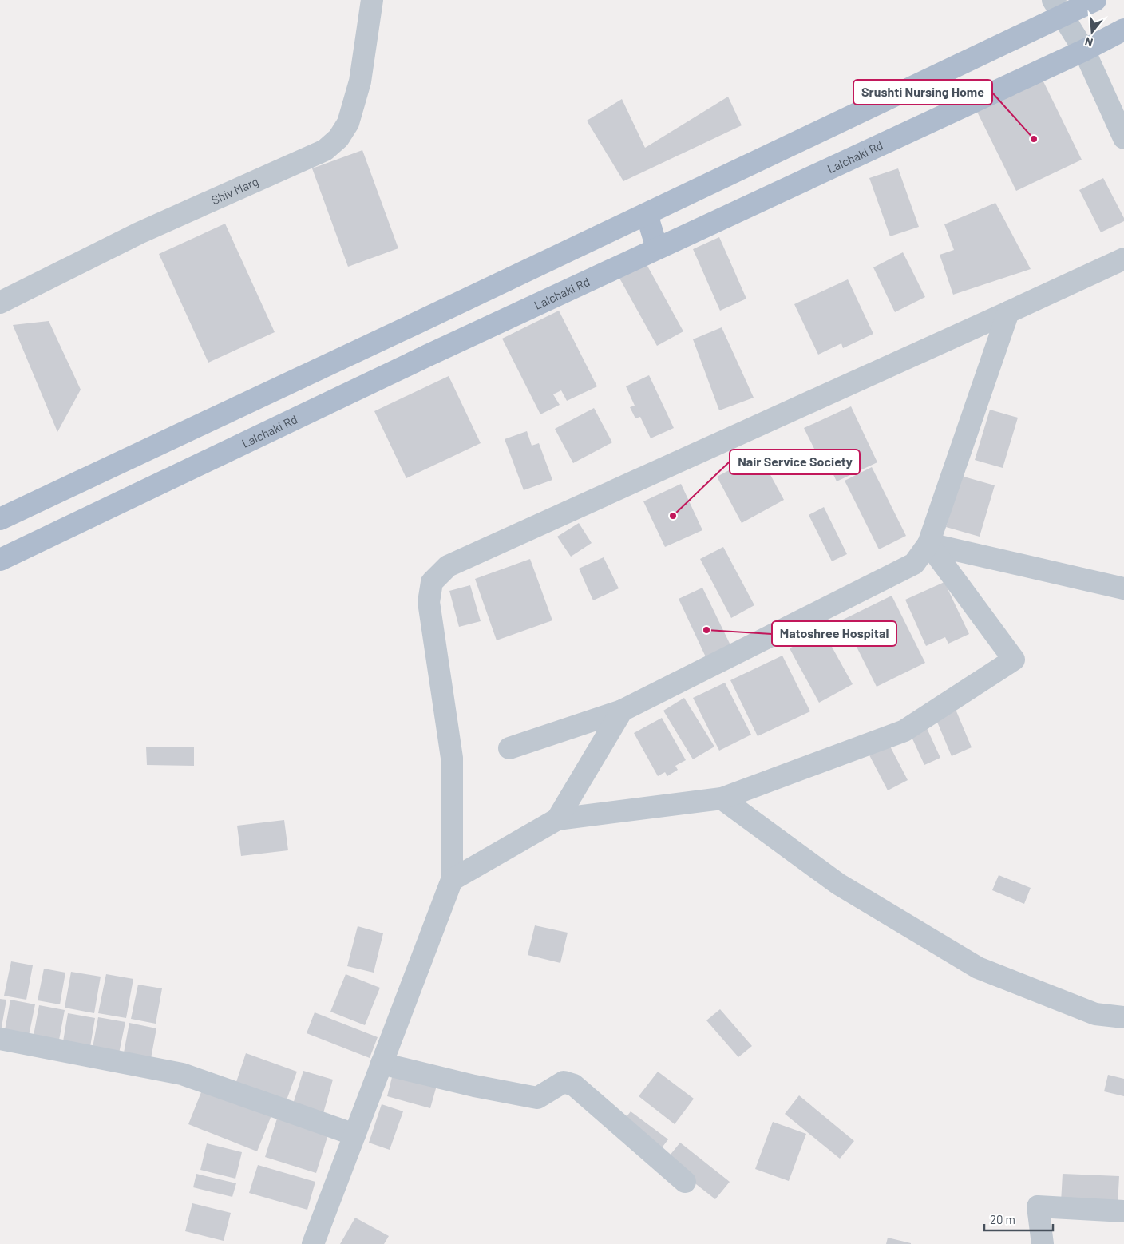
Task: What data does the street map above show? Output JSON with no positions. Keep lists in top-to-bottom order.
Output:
{
  "streets": {
    "main road": ["Lalchaki Rd"],
    "street": ["Shiv Marg"]
  },
  "places": ["Srushti Nursing Home", "Nair Service Society", "Matoshree Hospital"],
  "scale_bar": "20 m",
  "north": "bottom"
}
